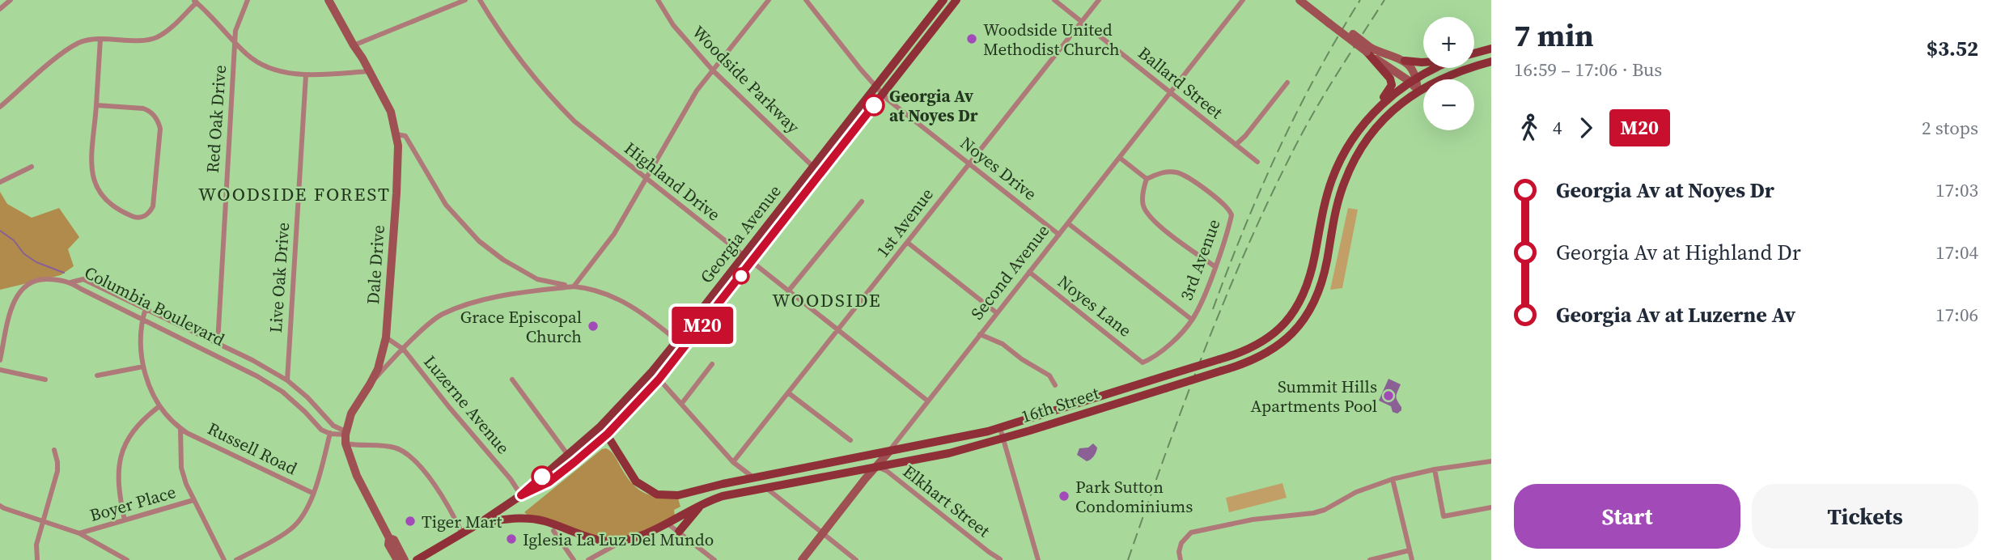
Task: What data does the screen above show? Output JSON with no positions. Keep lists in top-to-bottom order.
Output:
{
  "streets": {
    "main road": ["Georgia Avenue", "16th Street"],
    "street": [
      "Woodside Parkway",
      "Ballard Street",
      "Red Oak Drive",
      "Noyes Drive",
      "Highland Drive",
      "1st Avenue",
      "3rd Avenue",
      "Dale Drive",
      "Second Avenue",
      "Live Oak Drive",
      "Columbia Boulevard",
      "Noyes Lane",
      "Luzerne Avenue",
      "Russell Road",
      "Elkhart Street",
      "Boyer Place"
    ]
  },
  "crossings": [
    ["Woodside Parkway", "Georgia Avenue"],
    ["Ballard Street", "1st Avenue"],
    ["Ballard Street", "Second Avenue"],
    ["Red Oak Drive", "Columbia Boulevard"],
    ["Noyes Drive", "1st Avenue"],
    ["Noyes Drive", "Georgia Avenue"],
    ["Noyes Drive", "Second Avenue"],
    ["Highland Drive", "1st Avenue"],
    ["Highland Drive", "Georgia Avenue"],
    ["Highland Drive", "Second Avenue"],
    ["Georgia Avenue", "Luzerne Avenue"],
    ["Georgia Avenue", "16th Street"],
    ["3rd Avenue", "Noyes Lane"],
    ["Dale Drive", "Columbia Boulevard"],
    ["Dale Drive", "Luzerne Avenue"],
    ["Second Avenue", "Noyes Lane"],
    ["Second Avenue", "16th Street"],
    ["Second Avenue", "Elkhart Street"],
    ["Live Oak Drive", "Columbia Boulevard"],
    ["Columbia Boulevard", "Russell Road"],
    ["16th Street", "Elkhart Street"]
  ],
  "districts": ["WOODSIDE FOREST", "WOODSIDE"],
  "places": [
    "Woodside United Methodist Church",
    "Georgia Av at Noyes Dr",
    "Grace Episcopal Church",
    "Summit Hills Apartments Pool",
    "Park Sutton Condominiums",
    "Tiger Mart",
    "Iglesia La Luz Del Mundo"
  ],
  "lines": ["bus line M20"],
  "page": {
    "on_map": "M20",
    "heading": ["7 min", "16:59 – 17:06 · Bus", "$3.52"],
    "map_buttons": ["+", "−"],
    "legs": ["4", "M20", "2 stops"],
    "list": [
      {
        "name": "Georgia Av at Noyes Dr",
        "value": "17:03"
      },
      {
        "name": "Georgia Av at Highland Dr",
        "value": "17:04"
      },
      {
        "name": "Georgia Av at Luzerne Av",
        "value": "17:06"
      }
    ],
    "buttons": ["Start", "Tickets"]
  }
}
